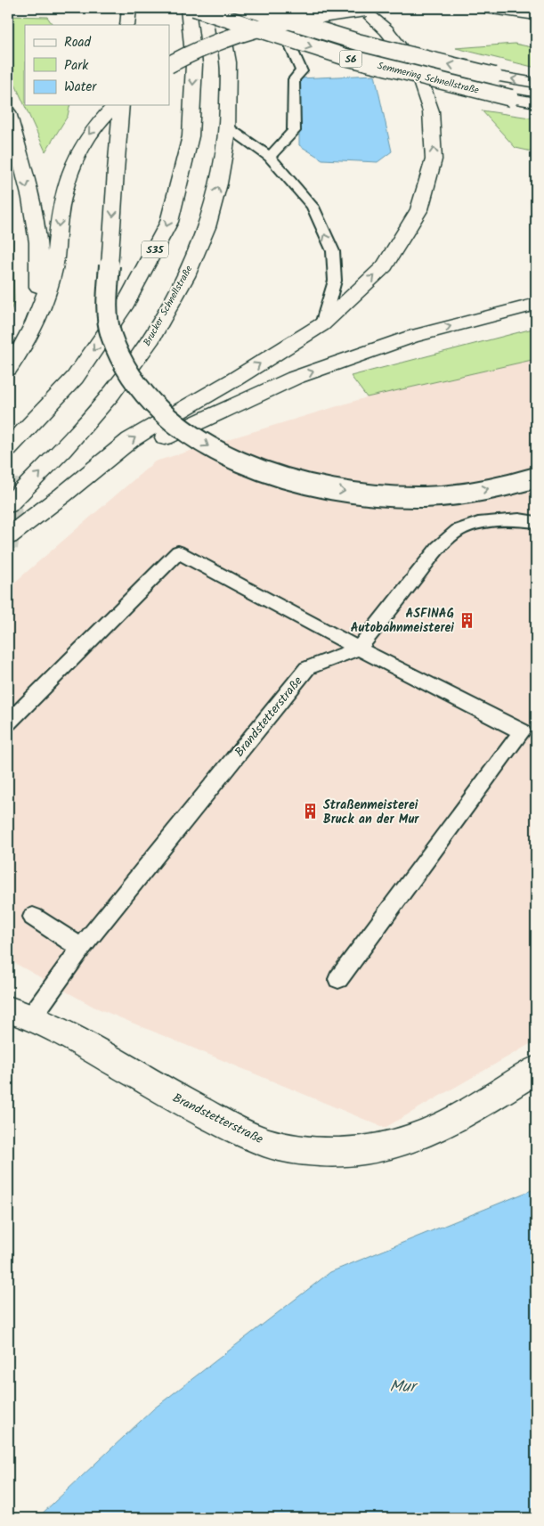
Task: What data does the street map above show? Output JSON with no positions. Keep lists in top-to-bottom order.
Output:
{
  "streets": {
    "main road": [
      "S6",
      "Semmering Schnellstraße",
      "S35",
      "Brucker Schnellstraße",
      "Brandstetterstraße"
    ]
  },
  "water": ["Mur"],
  "places": {
    "building": ["ASFINAG Autobahnmeisterei", "Straßenmeisterei Bruck an der Mur"]
  },
  "legend": ["Road", "Park", "Water"]
}
